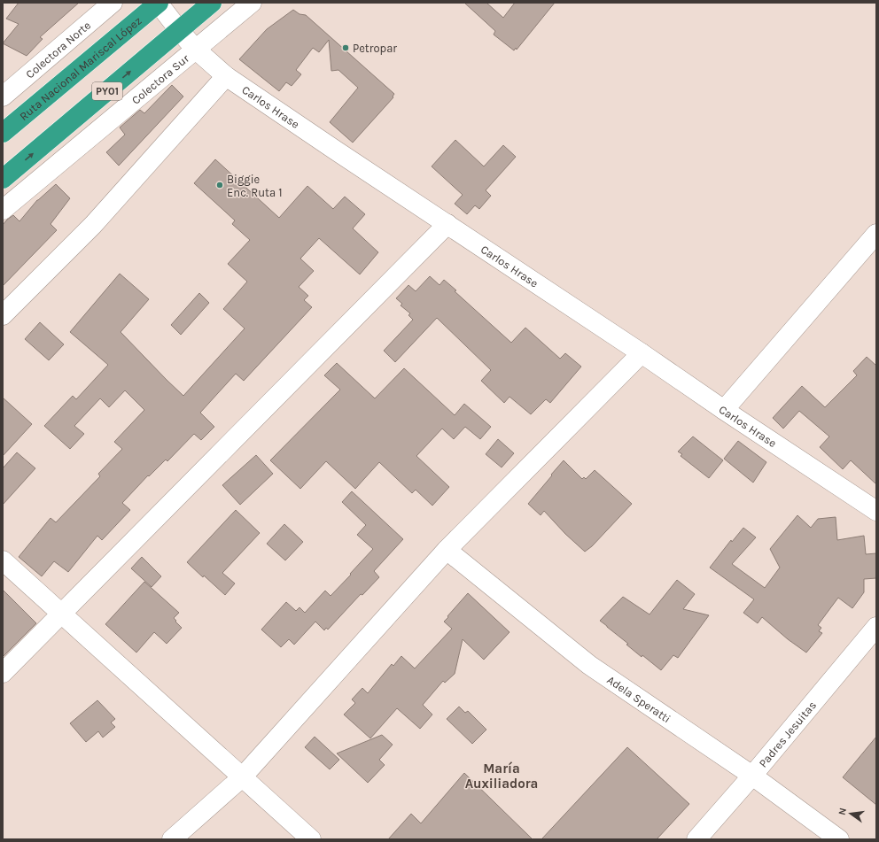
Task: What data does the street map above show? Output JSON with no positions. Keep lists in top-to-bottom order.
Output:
{
  "streets": {
    "highway": ["Ruta Nacional Mariscal López", "PY01"],
    "street": [
      "Colectora Norte",
      "Colectora Sur",
      "Carlos Hrase",
      "Adela Speratti",
      "Padres Jesuitas"
    ]
  },
  "crossings": [
    ["Ruta Nacional Mariscal López", "Carlos Hrase"],
    ["Colectora Sur", "Carlos Hrase"],
    ["PY01", "Carlos Hrase"],
    ["Adela Speratti", "Padres Jesuitas"]
  ],
  "districts": ["María Auxiliadora"],
  "places": ["Petropar", "Biggie Enc. Ruta 1"],
  "north": "left"
}
